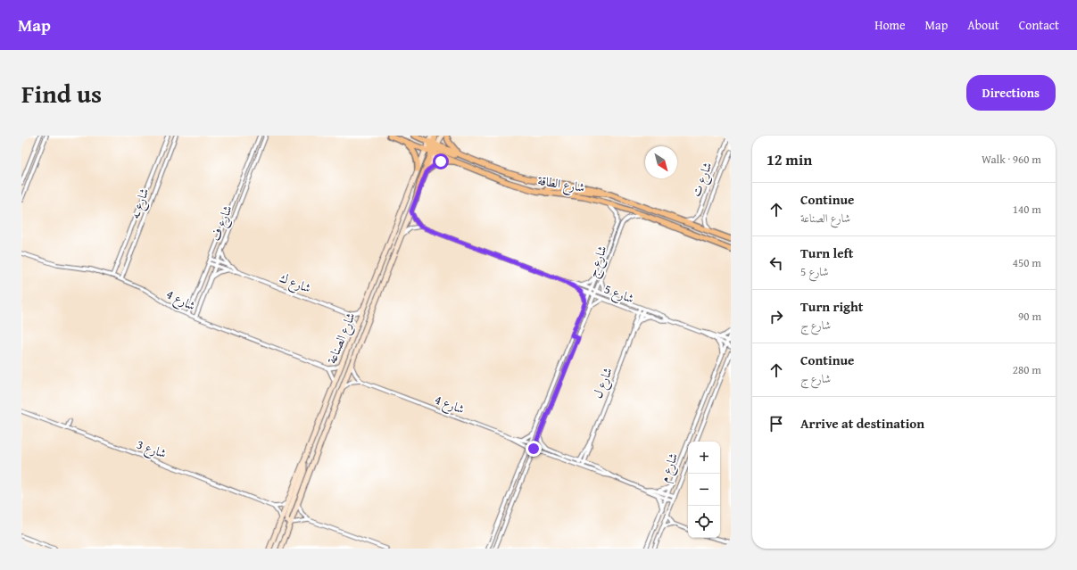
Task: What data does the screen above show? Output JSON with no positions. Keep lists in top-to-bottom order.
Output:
{
  "streets": {
    "main road": ["شارع الطاقة"],
    "street": [
      "شارع ت",
      "شارع ـه",
      "شارع ف",
      "شارع ج",
      "شارع ك",
      "شارع 5",
      "شارع 4",
      "شارع الصناعة",
      "شارع ل",
      "شارع 3",
      "شارع م"
    ]
  },
  "crossings": [
    ["شارع ت", "شارع الطاقة"],
    ["شارع الطاقة", "شارع ج"],
    ["شارع الطاقة", "شارع الصناعة"],
    ["شارع ـه", "شارع 4"],
    ["شارع ف", "شارع ك"],
    ["شارع ف", "شارع 4"],
    ["شارع ج", "شارع 5"],
    ["شارع ج", "شارع 4"],
    ["شارع 5", "شارع ل"],
    ["شارع 5", "شارع م"],
    ["شارع 4", "شارع ل"],
    ["شارع 4", "شارع م"]
  ],
  "north": "bottom right",
  "page": {
    "header": "Map",
    "nav": [
      "Home",
      "Map",
      "About",
      "Contact"
    ],
    "title": "Find us",
    "buttons": "Directions",
    "heading": ["12 min", "Walk · 960 m"],
    "list": [
      ["Continue", "شارع الصناعة", "140 m"],
      ["Turn left", "شارع 5", "450 m"],
      ["Turn right", "شارع ج", "90 m"],
      ["Continue", "شارع ج", "280 m"],
      "Arrive at destination"
    ],
    "map_buttons": ["+", "−"]
  }
}
